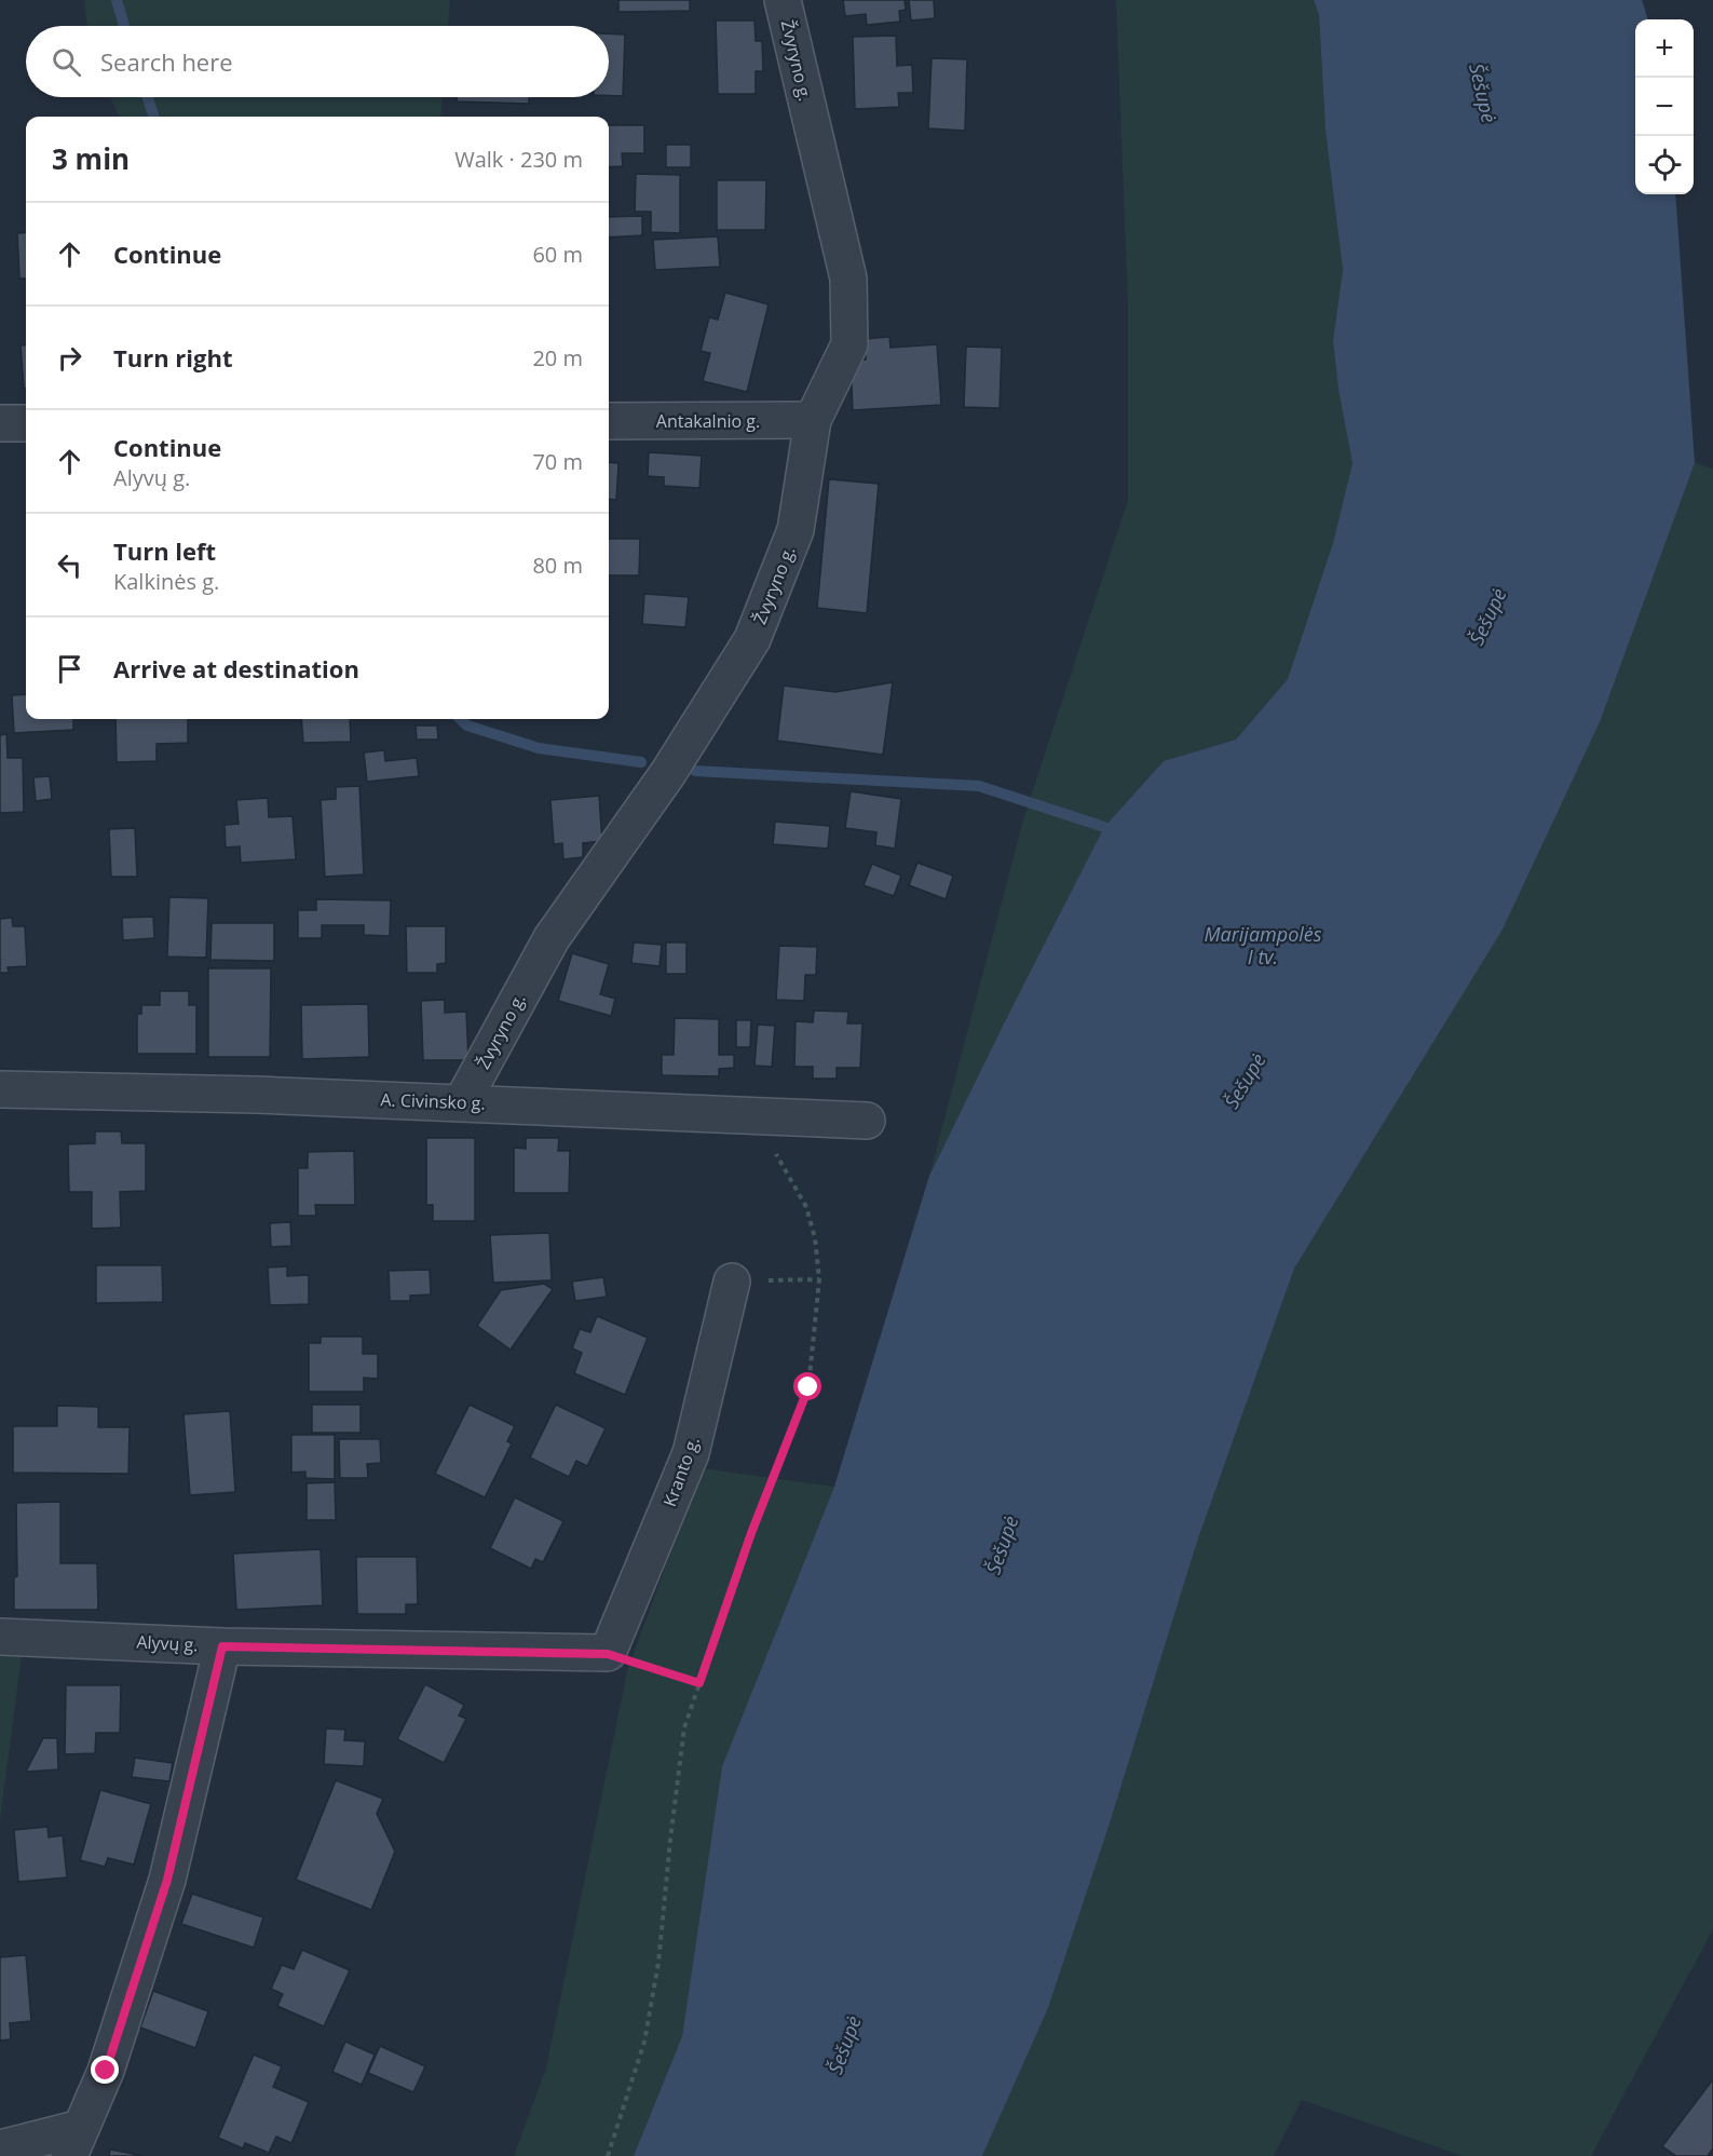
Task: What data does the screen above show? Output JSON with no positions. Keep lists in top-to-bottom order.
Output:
{
  "streets": {
    "street": [
      "Žvyryno g.",
      "Antakalnio g.",
      "A. Civinsko g.",
      "Kranto g.",
      "Alyvų g."
    ]
  },
  "crossings": [
    ["Žvyryno g.", "Antakalnio g."],
    ["Žvyryno g.", "A. Civinsko g."],
    ["Kranto g.", "Alyvų g."]
  ],
  "water": ["Šešupė", "Marijampolės I tv."],
  "page": {
    "map_buttons": ["+", "−"],
    "search": "Search here",
    "heading": ["3 min", "Walk · 230 m"],
    "list": [
      ["Continue", "60 m"],
      ["Turn right", "20 m"],
      ["Continue", "Alyvų g.", "70 m"],
      ["Turn left", "Kalkinės g.", "80 m"],
      "Arrive at destination"
    ]
  }
}
